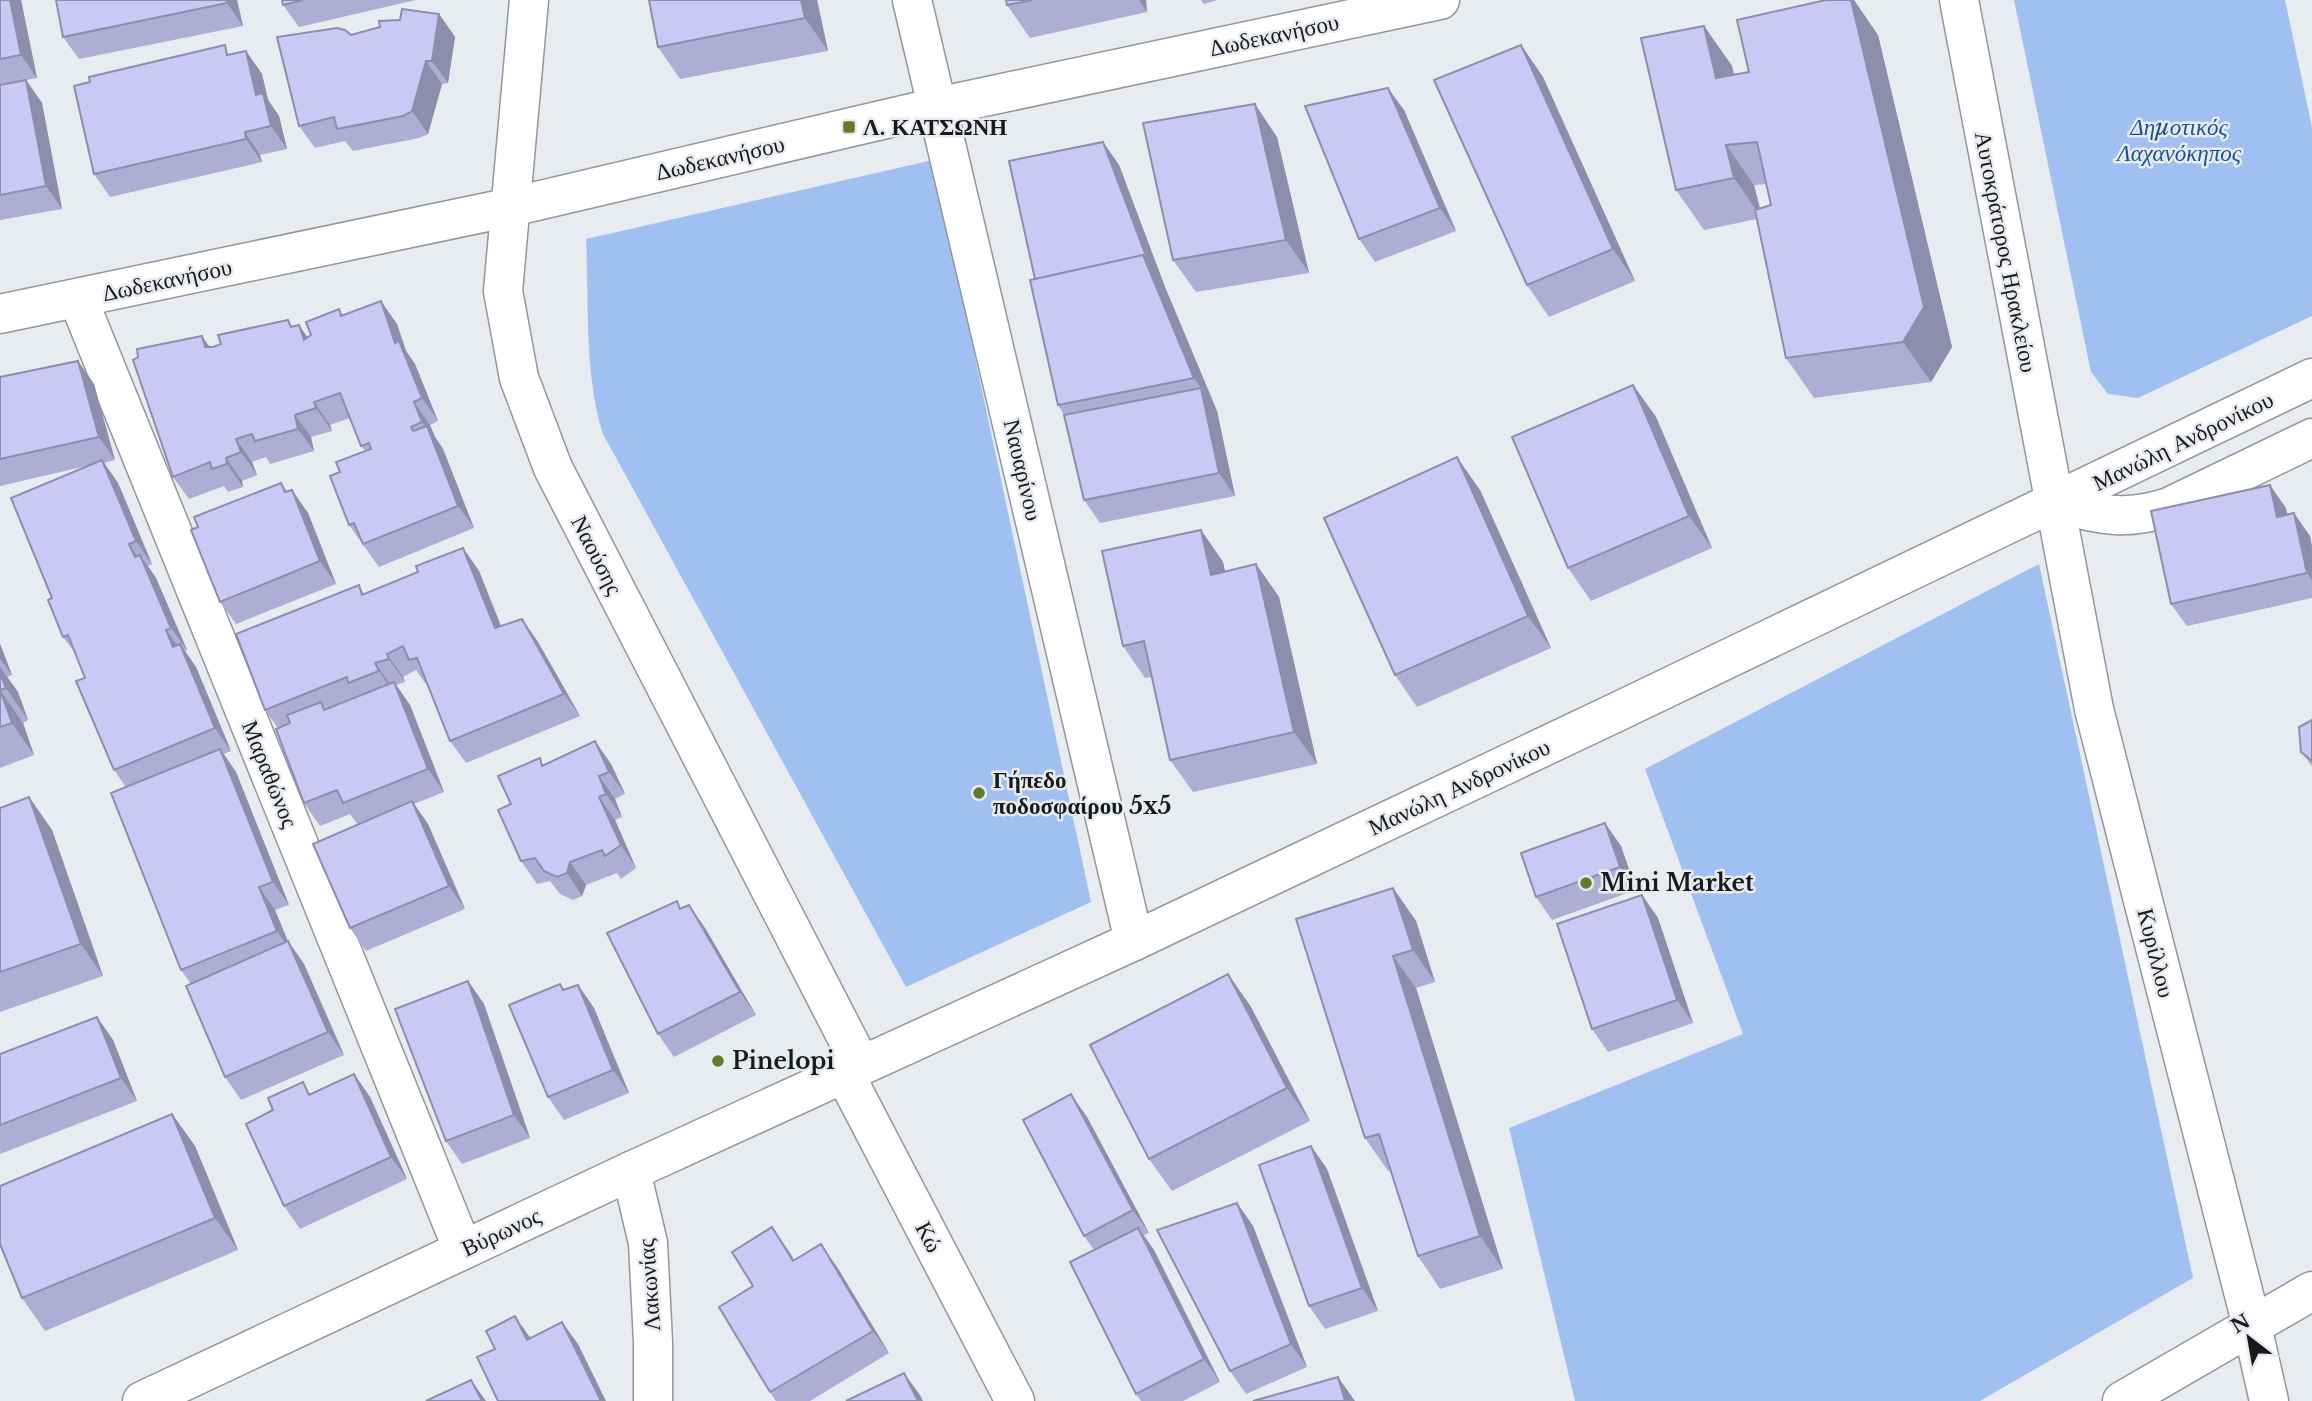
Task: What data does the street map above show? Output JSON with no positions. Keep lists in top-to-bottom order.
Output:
{
  "streets": {
    "street": [
      "Δωδεκανήσου",
      "Αυτοκράτορος Ηρακλείου",
      "Μανώλη Ανδρονίκου",
      "Ναυαρίνου",
      "Ναούσης",
      "Μαραθώνος",
      "Κυρίλλου",
      "Βύρωνος",
      "Κώ",
      "Λακωνίας"
    ]
  },
  "crossings": [
    ["Δωδεκανήσου", "Ναυαρίνου"],
    ["Δωδεκανήσου", "Ναούσης"],
    ["Δωδεκανήσου", "Μαραθώνος"],
    ["Αυτοκράτορος Ηρακλείου", "Μανώλη Ανδρονίκου"],
    ["Αυτοκράτορος Ηρακλείου", "Κυρίλλου"],
    ["Μανώλη Ανδρονίκου", "Ναυαρίνου"],
    ["Μανώλη Ανδρονίκου", "Ναούσης"],
    ["Μανώλη Ανδρονίκου", "Κυρίλλου"],
    ["Μανώλη Ανδρονίκου", "Βύρωνος"],
    ["Μανώλη Ανδρονίκου", "Κώ"],
    ["Ναούσης", "Βύρωνος"],
    ["Ναούσης", "Κώ"],
    ["Μαραθώνος", "Βύρωνος"],
    ["Βύρωνος", "Κώ"],
    ["Βύρωνος", "Λακωνίας"]
  ],
  "parks": ["Δημοτικός Λαχανόκηπος"],
  "places": {
    "transit": ["Λ. ΚΑΤΣΩΝΗ"],
    "other": ["Γήπεδο ποδοσφαίρου 5x5", "Mini Market", "Pinelopi"]
  },
  "north": "top left"
}
